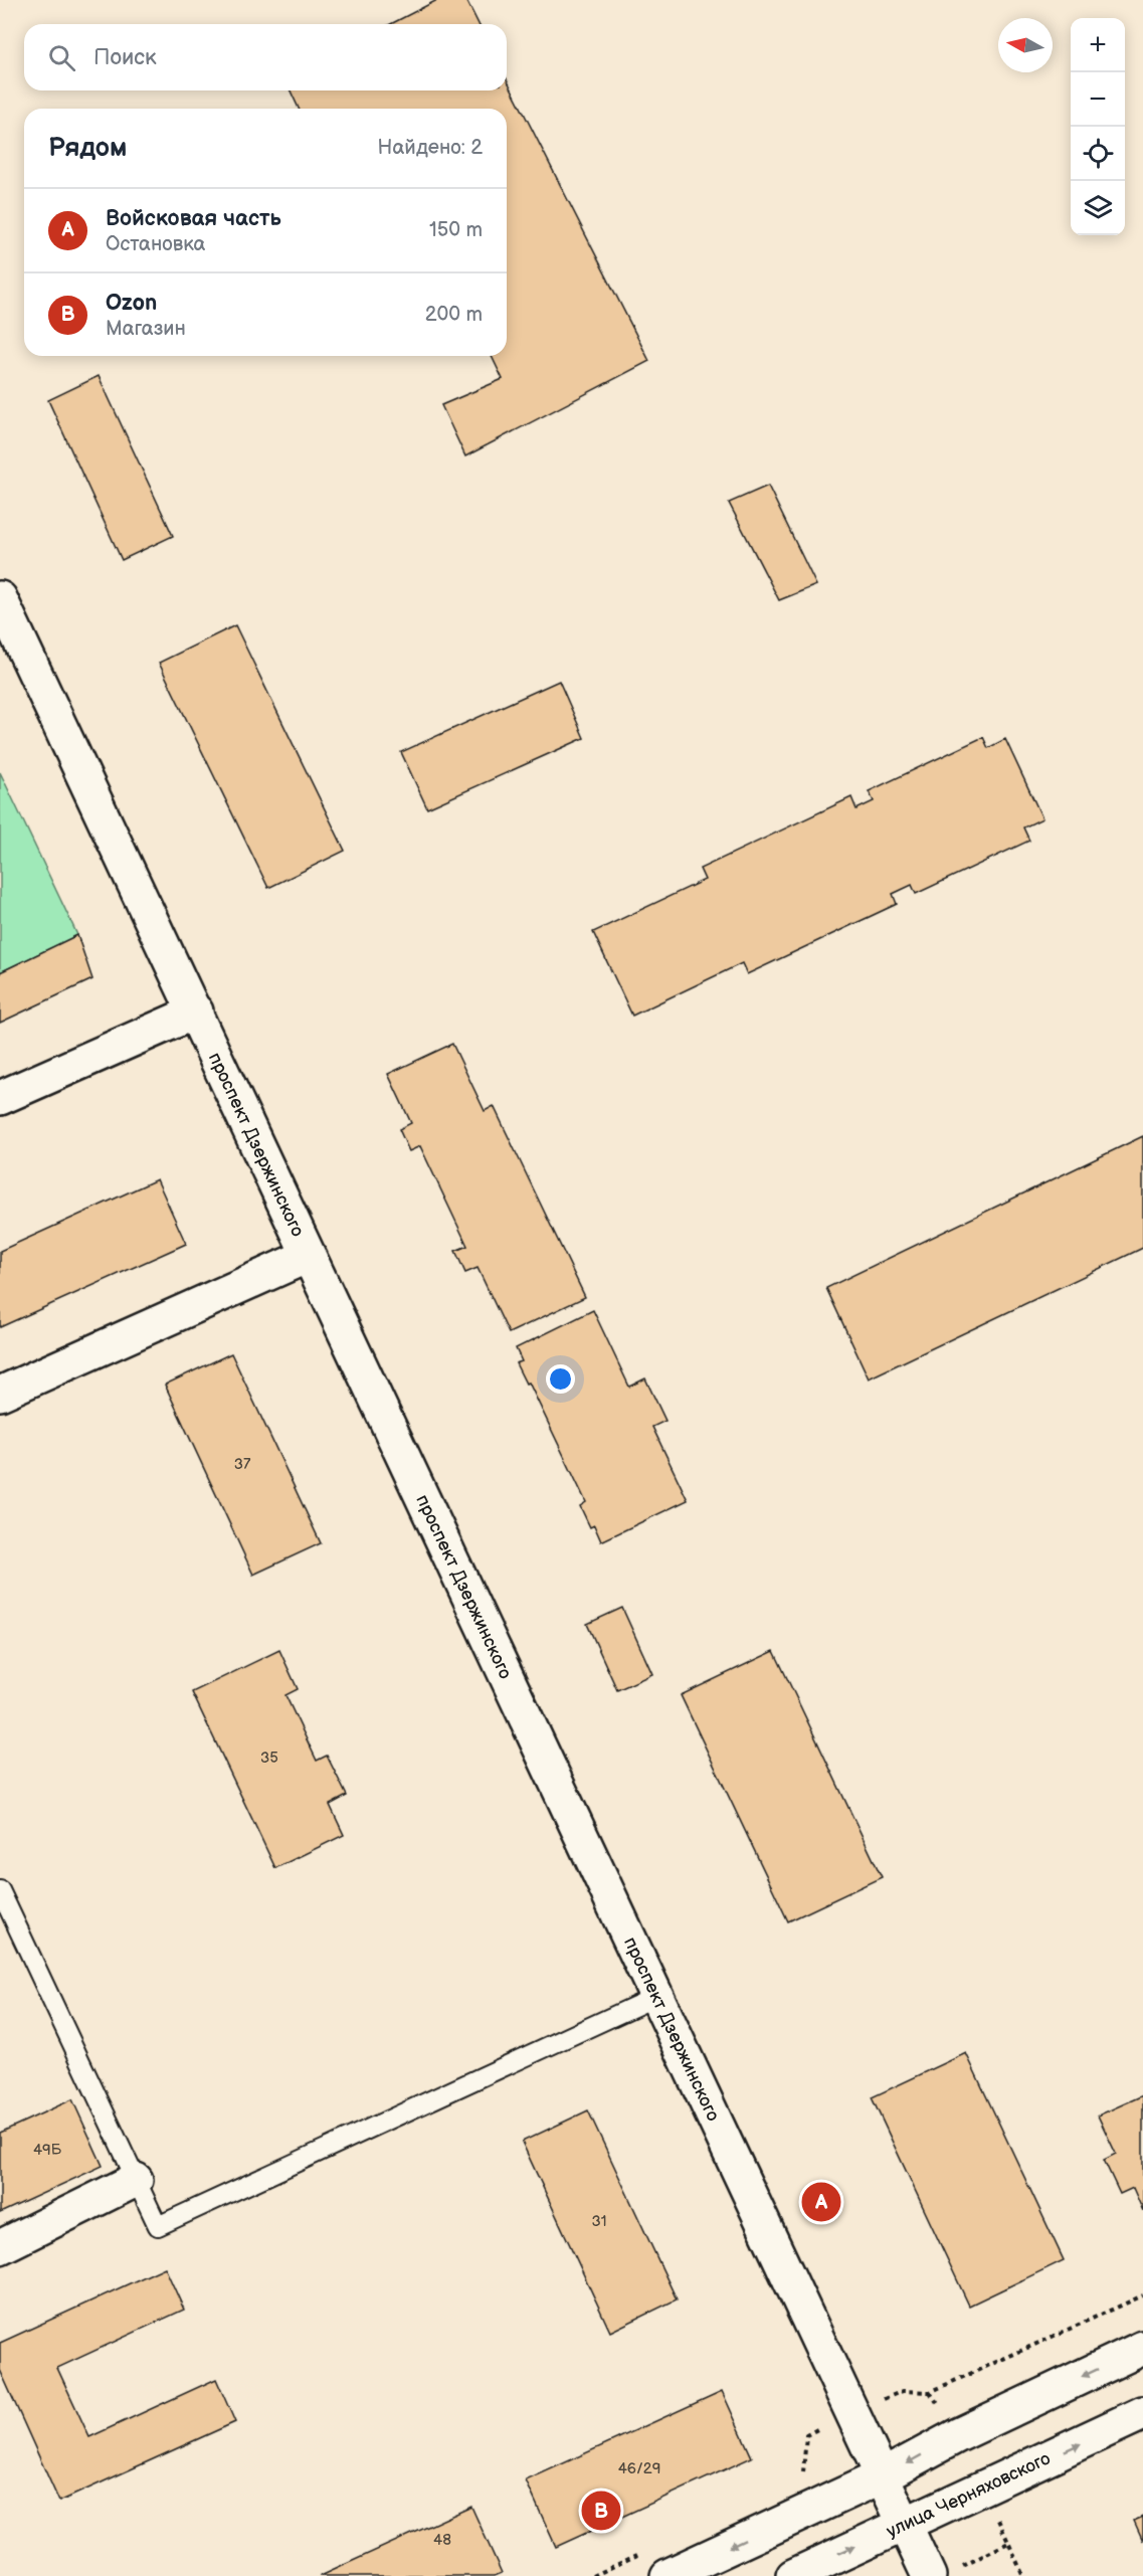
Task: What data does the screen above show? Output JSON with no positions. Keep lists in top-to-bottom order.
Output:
{
  "streets": {
    "main road": ["проспект Дзержинского", "улица Черняховского"]
  },
  "crossings": [
    ["проспект Дзержинского", "улица Черняховского"]
  ],
  "house_numbers": [
    "37",
    "35",
    "49Б",
    "31",
    "46/29",
    "48"
  ],
  "north": "left",
  "page": {
    "map_buttons": ["+", "−"],
    "search": "Поиск",
    "heading": ["Рядом", "Найдено: 2"],
    "list": [
      {
        "mark": "A",
        "name": "Войсковая часть",
        "note": "Остановка",
        "value": "150 m"
      },
      {
        "mark": "B",
        "name": "Ozon",
        "note": "Магазин",
        "value": "200 m"
      }
    ],
    "pins": ["A", "B"]
  }
}
